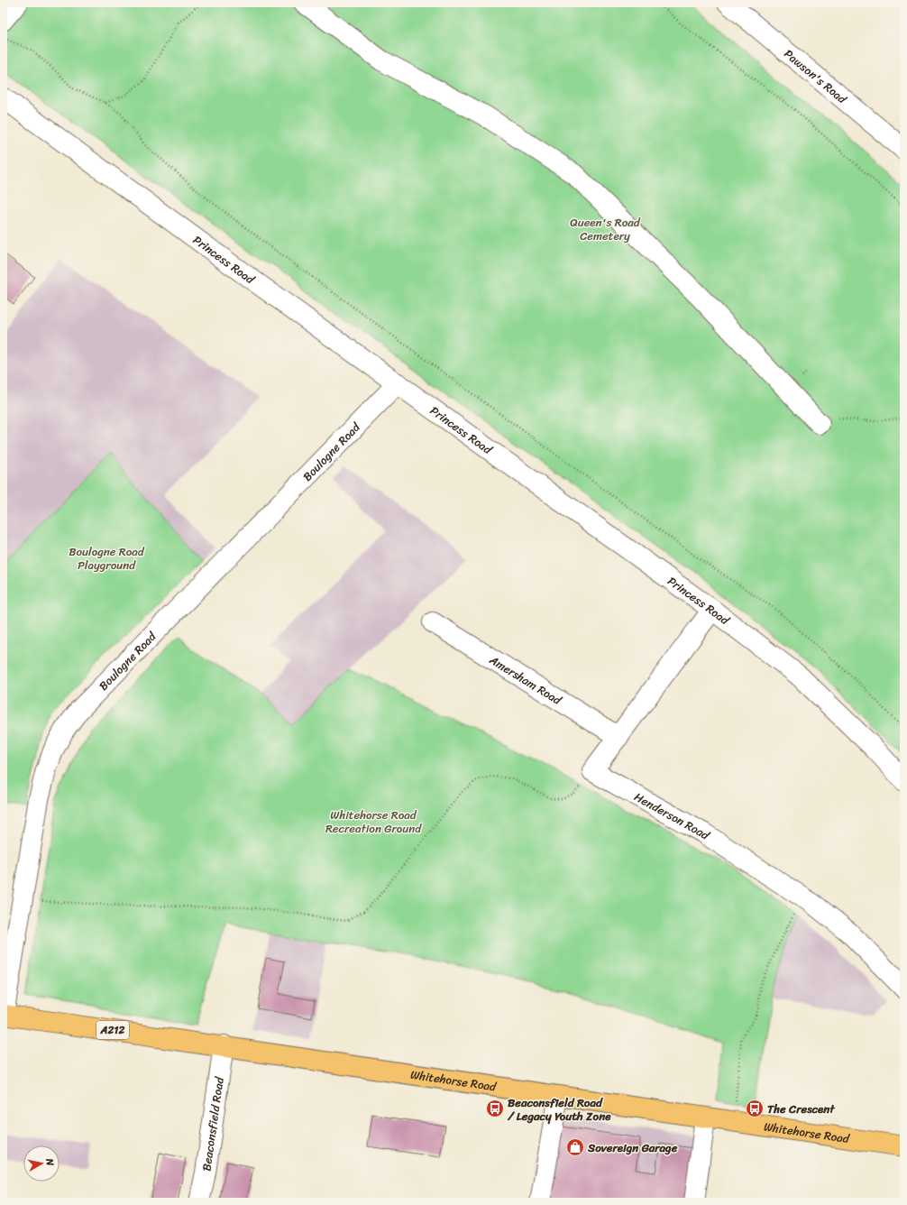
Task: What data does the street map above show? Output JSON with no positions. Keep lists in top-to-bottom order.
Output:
{
  "streets": {
    "main road": ["A212", "Whitehorse Road"],
    "street": [
      "Pawson's Road",
      "Princess Road",
      "Boulogne Road",
      "Amersham Road",
      "Henderson Road",
      "Beaconsfield Road"
    ]
  },
  "crossings": [
    ["Princess Road", "Boulogne Road"],
    ["Boulogne Road", "Whitehorse Road"],
    ["Whitehorse Road", "Beaconsfield Road"]
  ],
  "parks": ["Queen's Road Cemetery", "Boulogne Road Playground", "Whitehorse Road Recreation Ground"],
  "places": {
    "bus stop": ["Beaconsfield Road / Legacy Youth Zone", "The Crescent"],
    "shop": ["Sovereign Garage"]
  },
  "north": "right"
}
